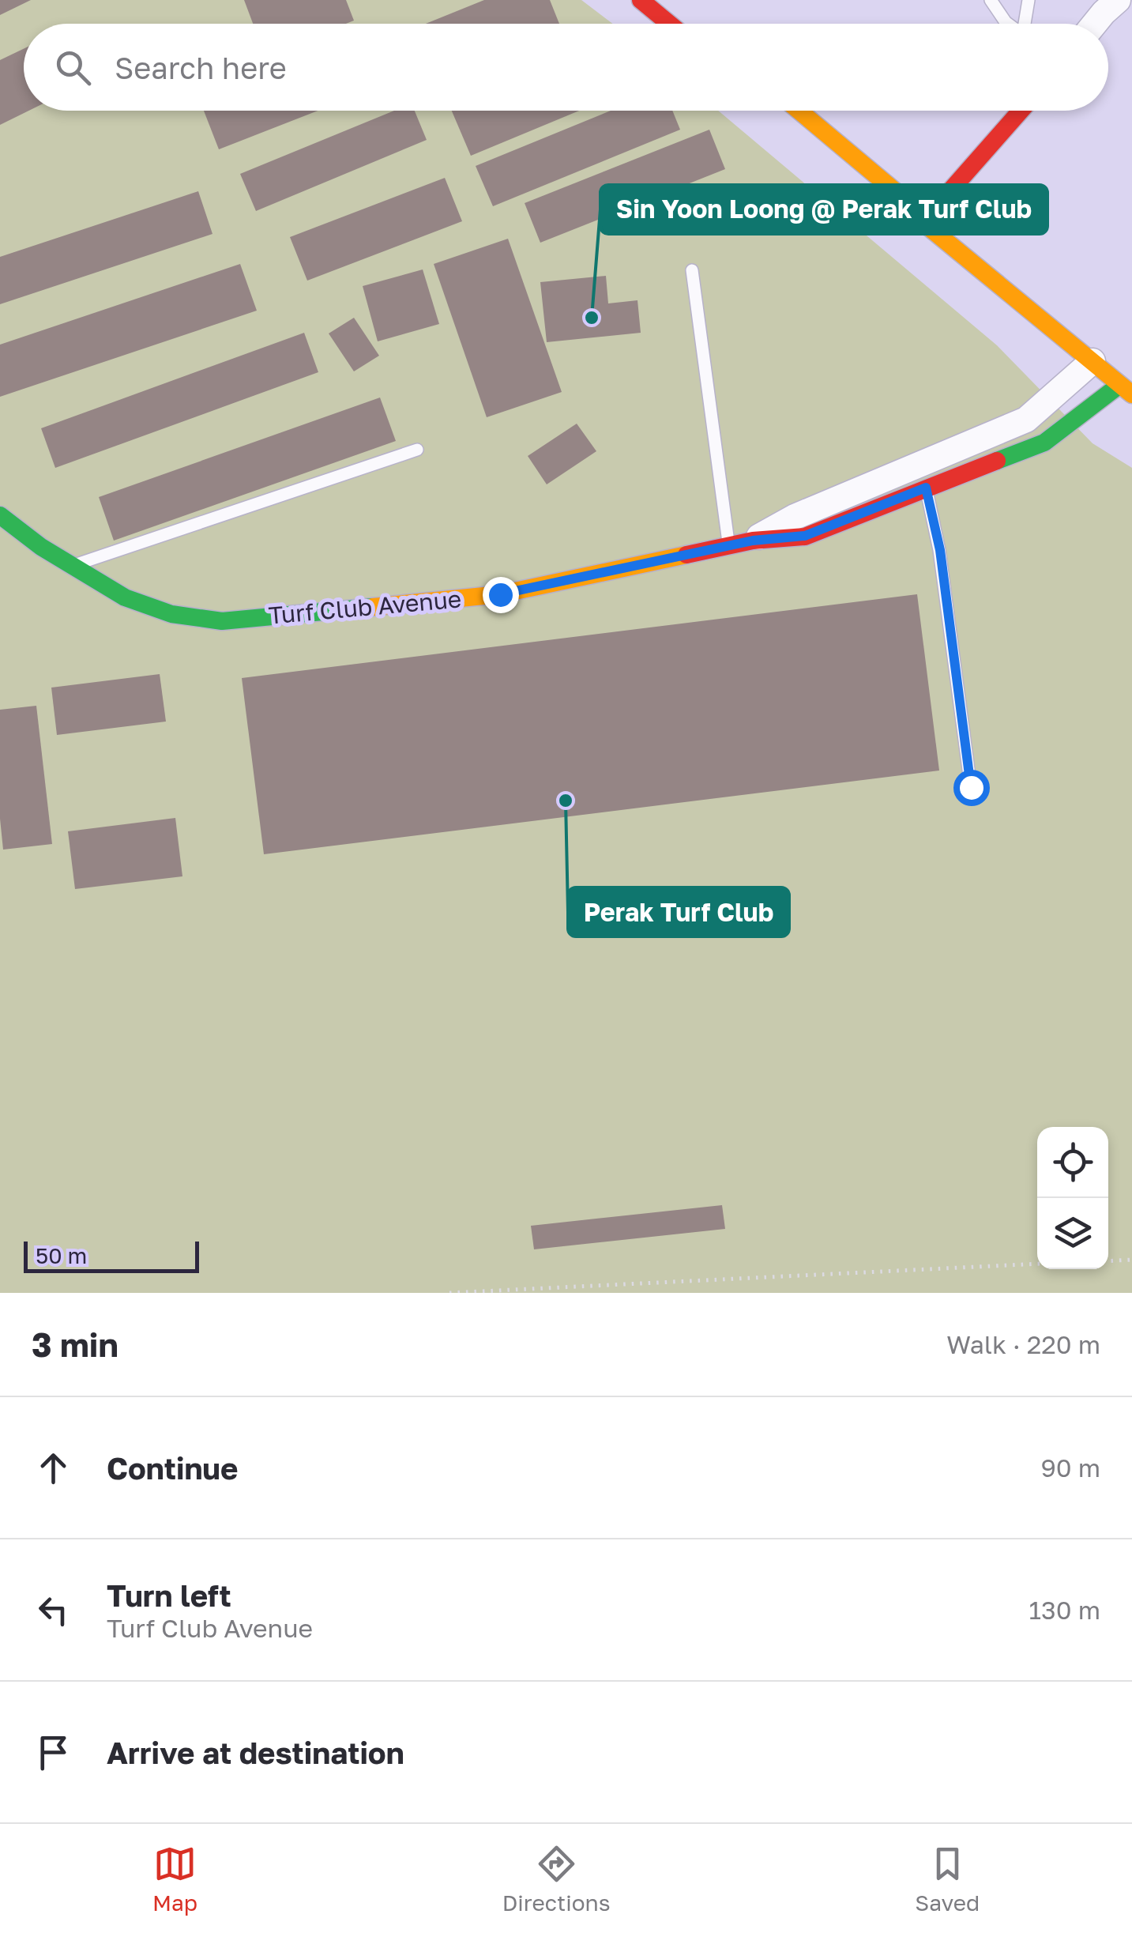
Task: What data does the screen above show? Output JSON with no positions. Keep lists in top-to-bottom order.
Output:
{
  "streets": {
    "street": ["Turf Club Avenue"]
  },
  "places": ["Sin Yoon Loong @ Perak Turf Club", "Perak Turf Club"],
  "scale_bar": "50 m",
  "page": {
    "search": "Search here",
    "scale": "50 m",
    "heading": ["3 min", "Walk · 220 m"],
    "list": [
      ["Continue", "90 m"],
      ["Turn left", "Turf Club Avenue", "130 m"],
      "Arrive at destination"
    ],
    "nav": ["Map", "Directions", "Saved"]
  }
}
